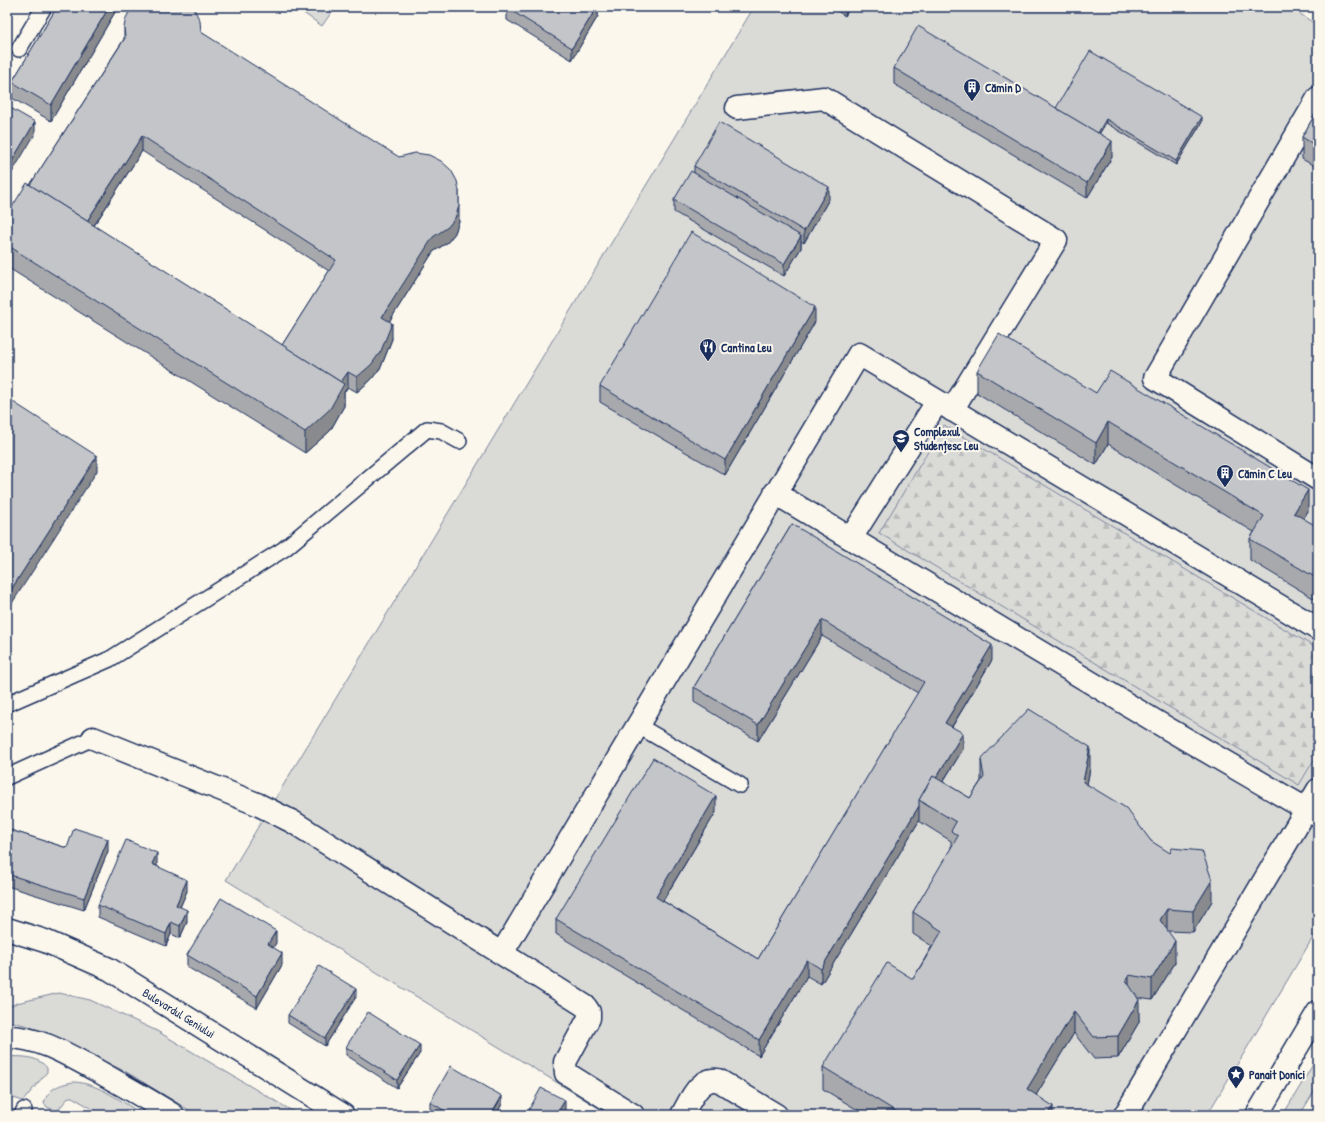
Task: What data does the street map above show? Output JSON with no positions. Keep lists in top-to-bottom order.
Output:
{
  "streets": {
    "street": ["Bulevardul Geniului"]
  },
  "places": {
    "building": ["Cămin D", "Cămin C Leu"],
    "restaurant": ["Cantina Leu"],
    "school or university": ["Complexul Studențesc Leu"],
    "place": ["Panait Donici"]
  }
}
